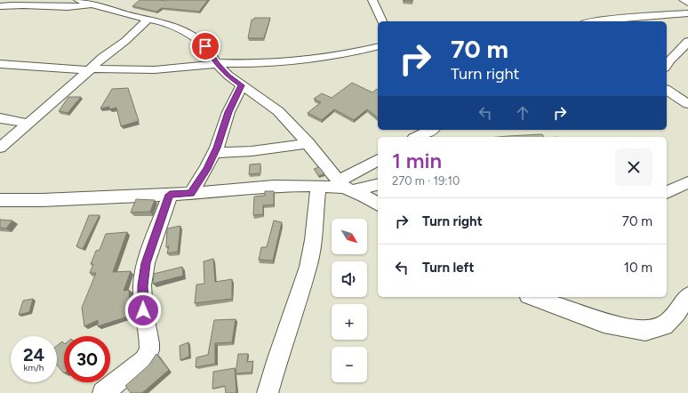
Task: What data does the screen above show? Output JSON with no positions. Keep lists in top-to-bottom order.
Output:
{
  "north": "bottom right",
  "page": {
    "turn": ["70 m", "Turn right"],
    "heading": ["1 min", "270 m · 19:10"],
    "list": [
      {
        "name": "Turn right",
        "value": "70 m"
      },
      {
        "name": "Turn left",
        "value": "10 m"
      }
    ],
    "map_buttons": ["+", "−"],
    "speed": "24 km/h",
    "limit": "30"
  }
}
